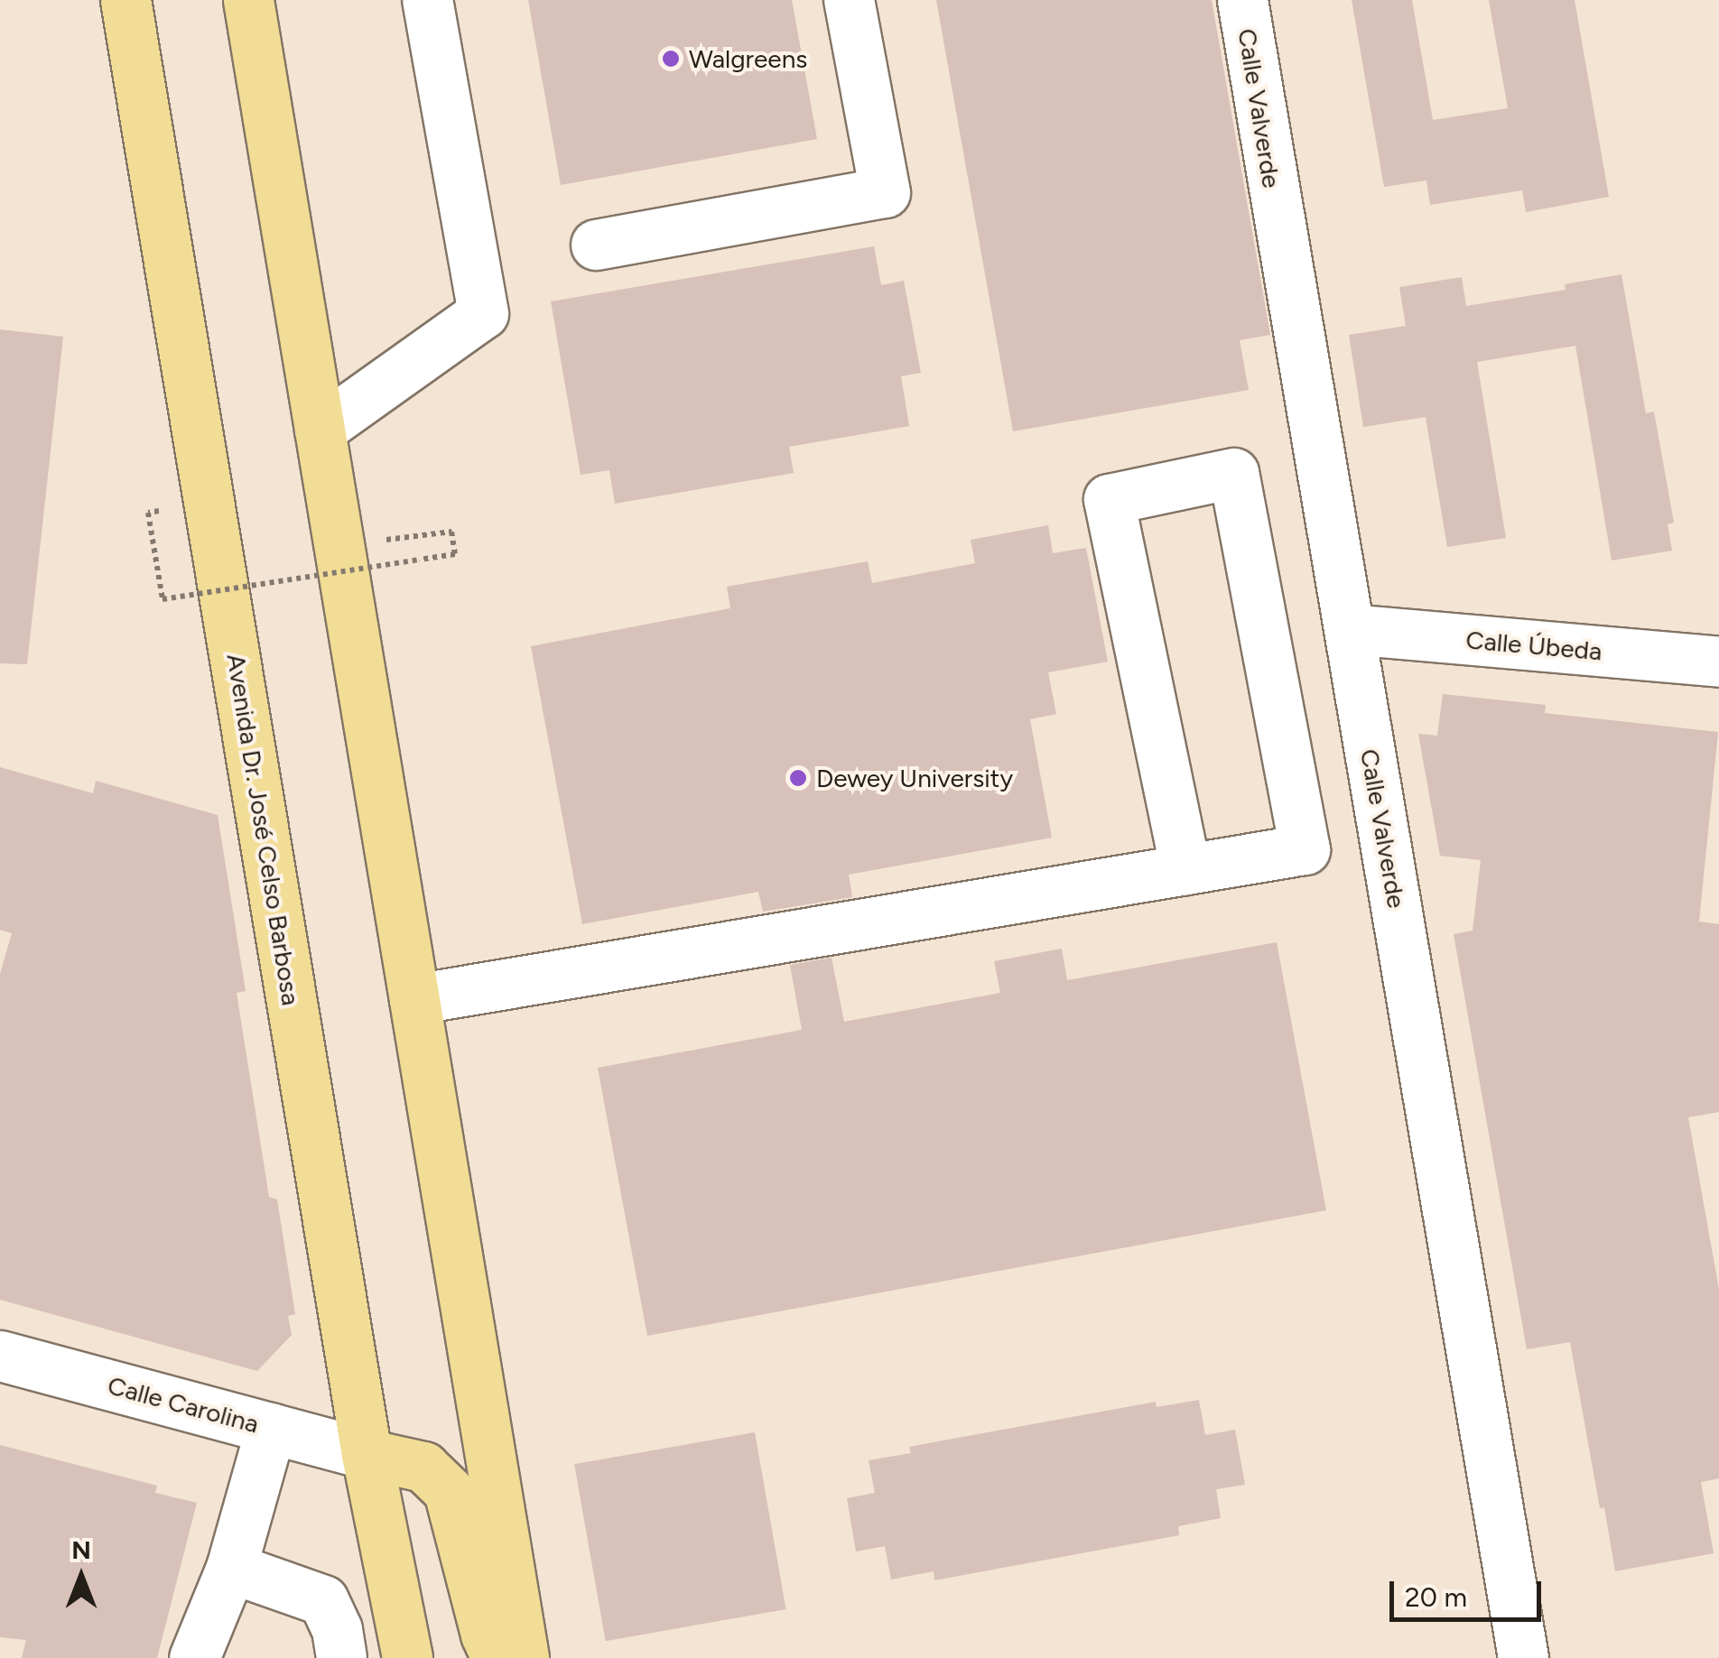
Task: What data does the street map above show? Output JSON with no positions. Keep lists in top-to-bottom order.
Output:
{
  "streets": {
    "main road": ["Avenida Dr. José Celso Barbosa"],
    "street": ["Calle Valverde", "Calle Úbeda", "Calle Carolina"]
  },
  "crossings": [
    ["Calle Valverde", "Calle Úbeda"],
    ["Avenida Dr. José Celso Barbosa", "Calle Carolina"]
  ],
  "places": ["Walgreens", "Dewey University"],
  "scale_bar": "20 m",
  "north": "top"
}
